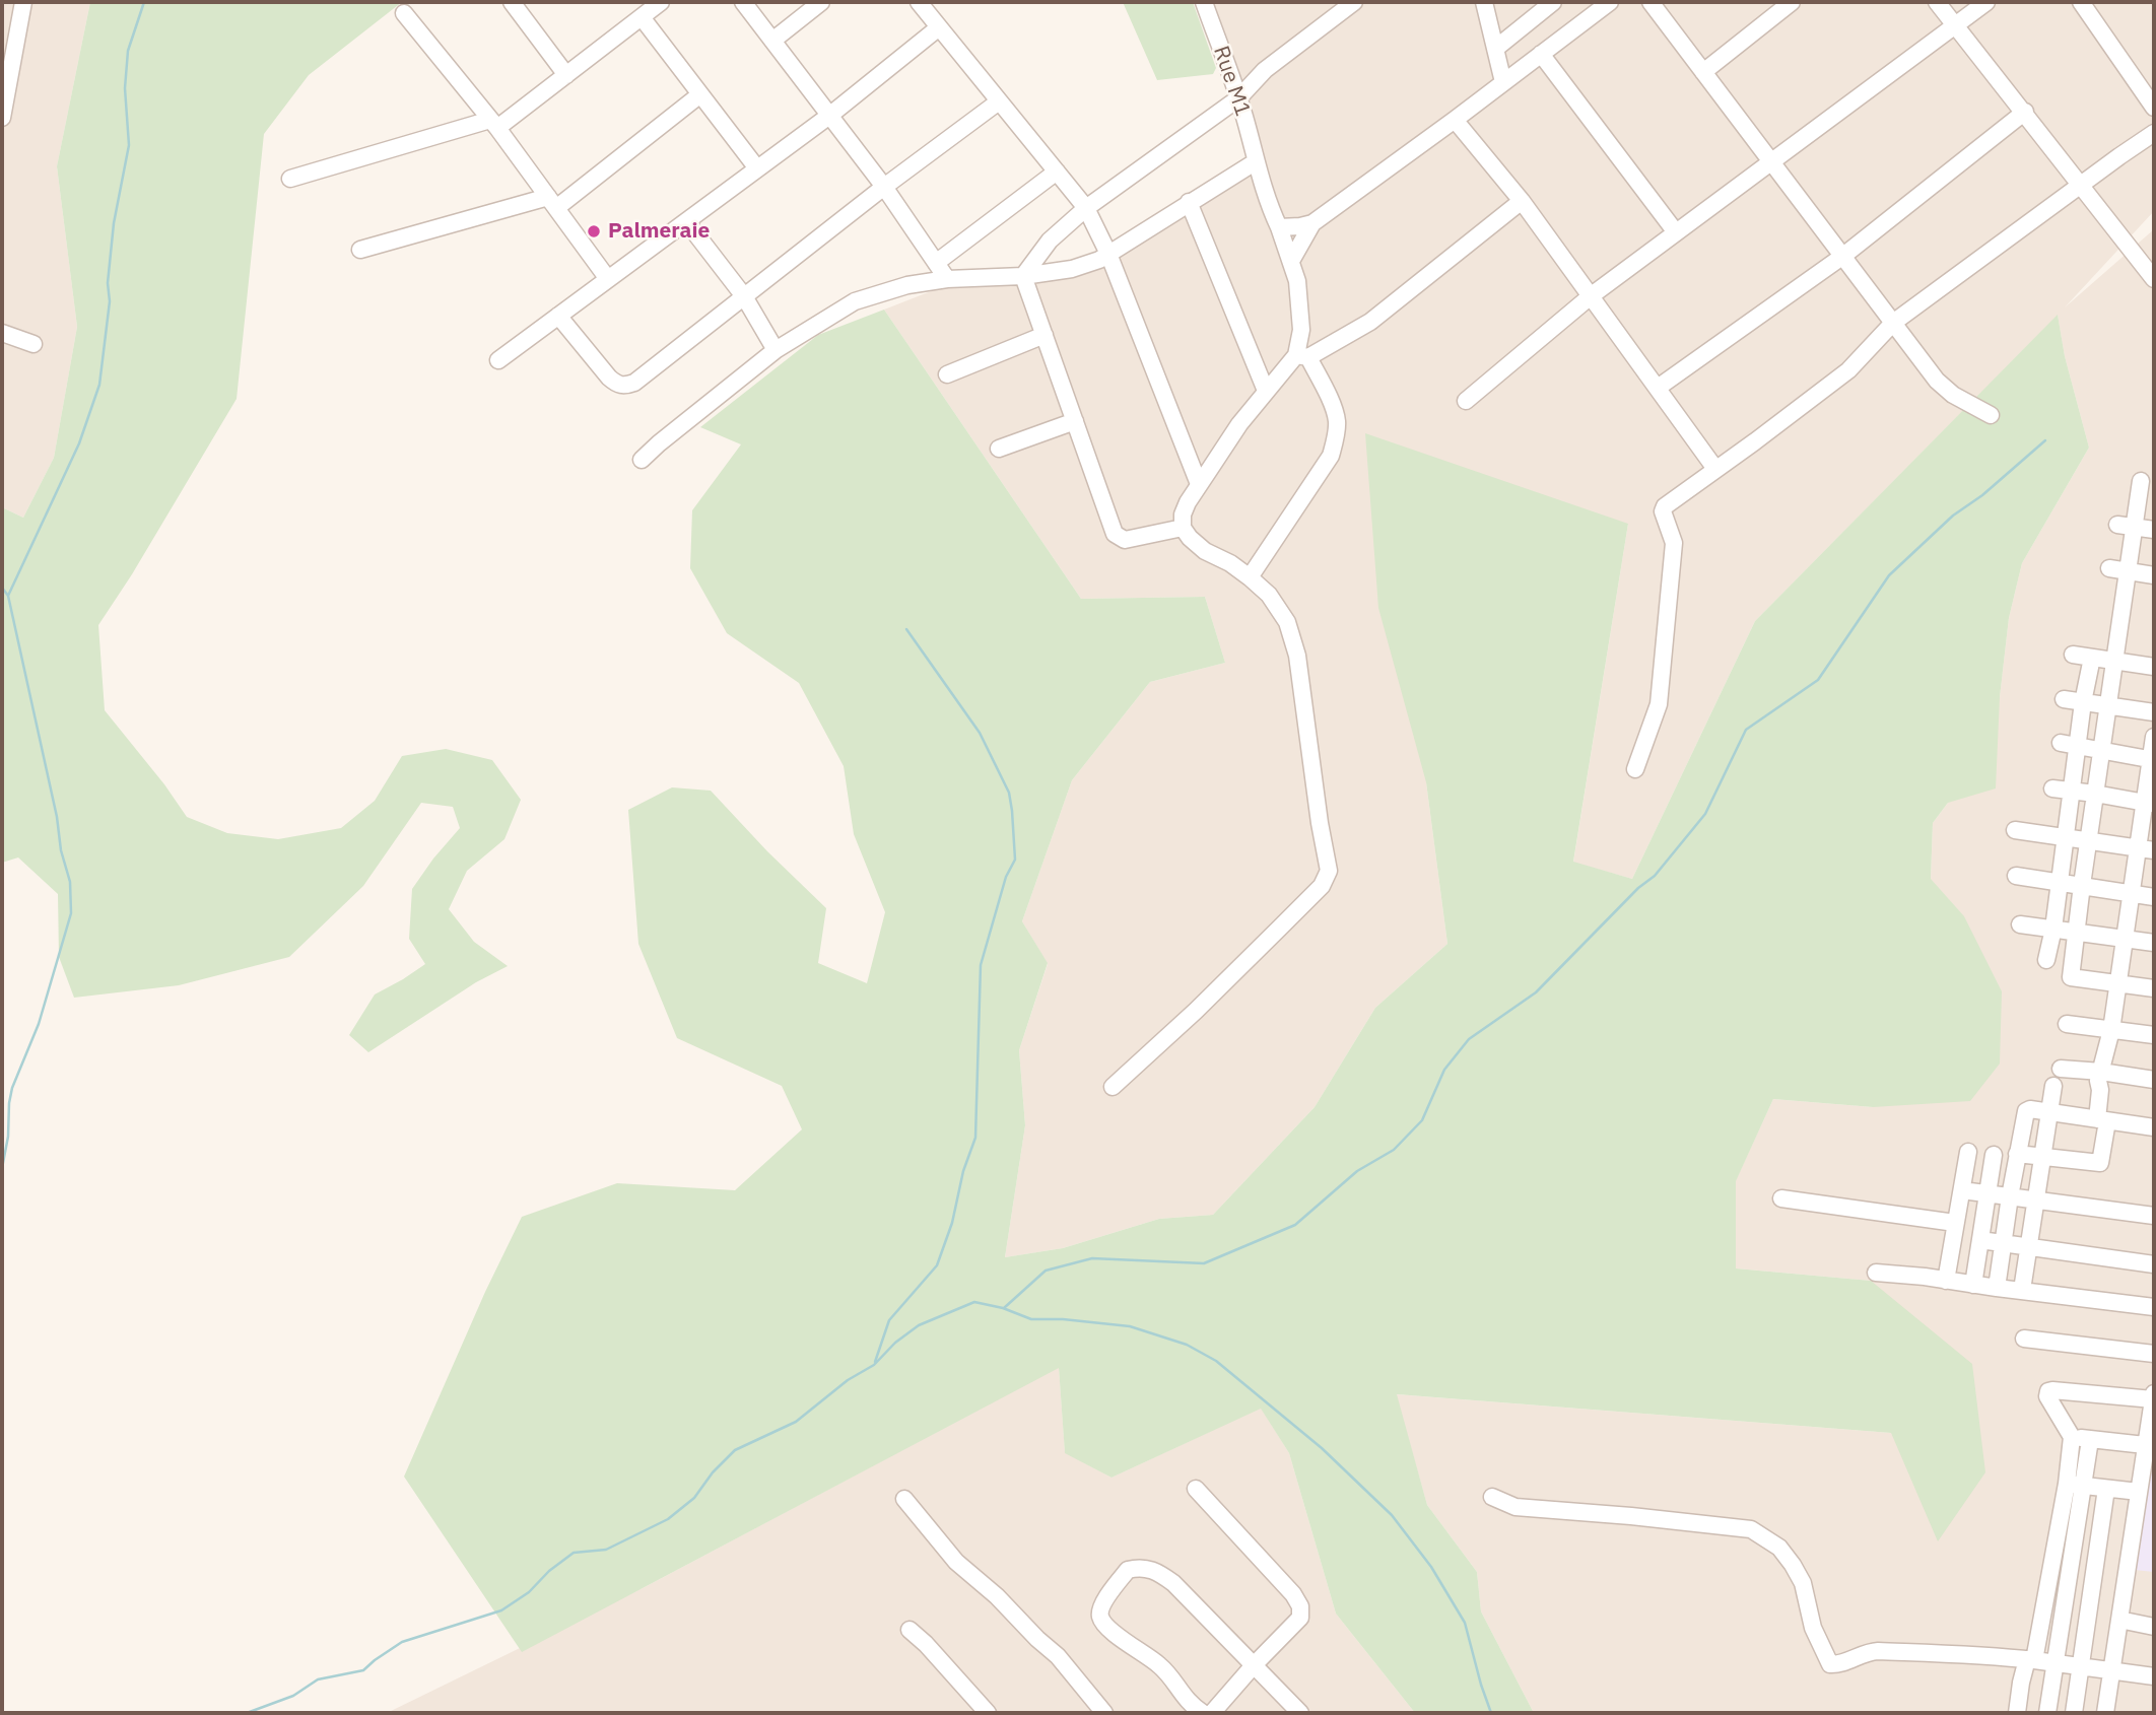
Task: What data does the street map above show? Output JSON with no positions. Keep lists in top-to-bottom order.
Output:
{
  "streets": {
    "street": ["Rue M1"]
  },
  "places": ["Palmeraie"]
}
